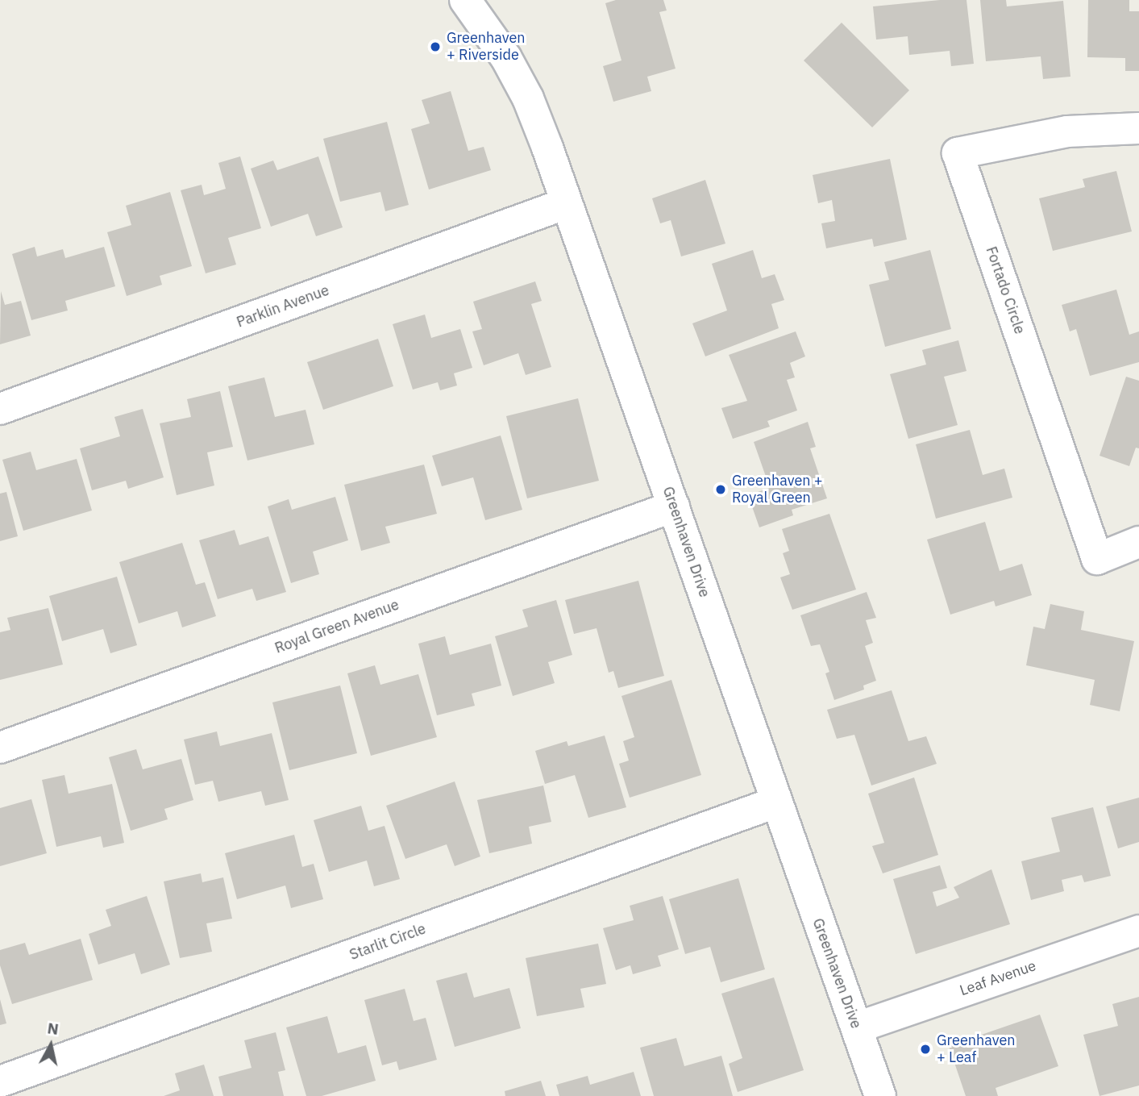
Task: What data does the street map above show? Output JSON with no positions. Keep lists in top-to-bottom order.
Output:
{
  "streets": {
    "street": [
      "Fortado Circle",
      "Parklin Avenue",
      "Greenhaven Drive",
      "Royal Green Avenue",
      "Starlit Circle",
      "Leaf Avenue"
    ]
  },
  "crossings": [
    ["Parklin Avenue", "Greenhaven Drive"],
    ["Greenhaven Drive", "Royal Green Avenue"],
    ["Greenhaven Drive", "Starlit Circle"],
    ["Greenhaven Drive", "Leaf Avenue"]
  ],
  "places": ["Greenhaven + Riverside", "Greenhaven + Royal Green", "Greenhaven + Leaf"],
  "north": "top"
}
